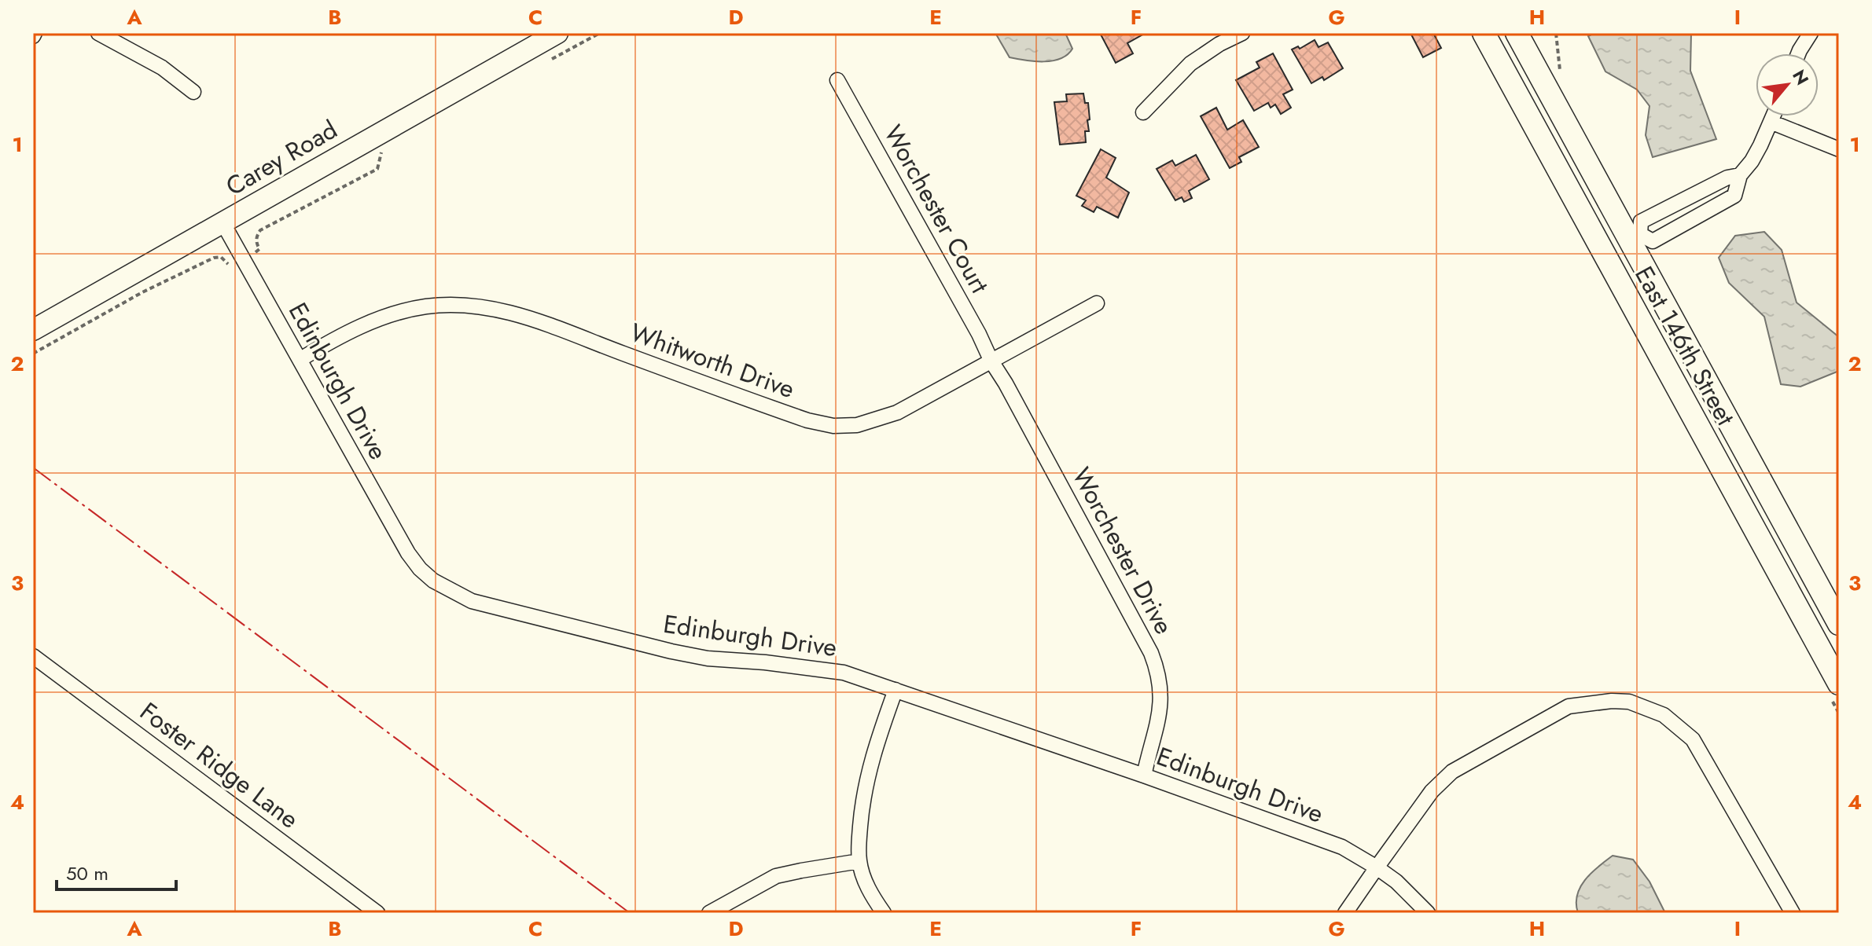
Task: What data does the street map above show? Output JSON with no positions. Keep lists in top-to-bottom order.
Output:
{
  "streets": {
    "main road": ["East 146th Street"],
    "street": [
      "Carey Road",
      "Worchester Court",
      "Whitworth Drive",
      "Edinburgh Drive",
      "Worchester Drive",
      "Foster Ridge Lane"
    ]
  },
  "crossings": [
    ["Carey Road", "Edinburgh Drive"],
    ["Worchester Court", "Whitworth Drive"],
    ["Worchester Court", "Worchester Drive"],
    ["Whitworth Drive", "Edinburgh Drive"],
    ["Whitworth Drive", "Worchester Drive"],
    ["Edinburgh Drive", "Worchester Drive"]
  ],
  "scale_bar": "50 m",
  "north": "top right",
  "grid": {
    "columns": [
      "A",
      "B",
      "C",
      "D",
      "E",
      "F",
      "G",
      "H",
      "I"
    ],
    "rows": [
      "1",
      "2",
      "3",
      "4"
    ]
  }
}
